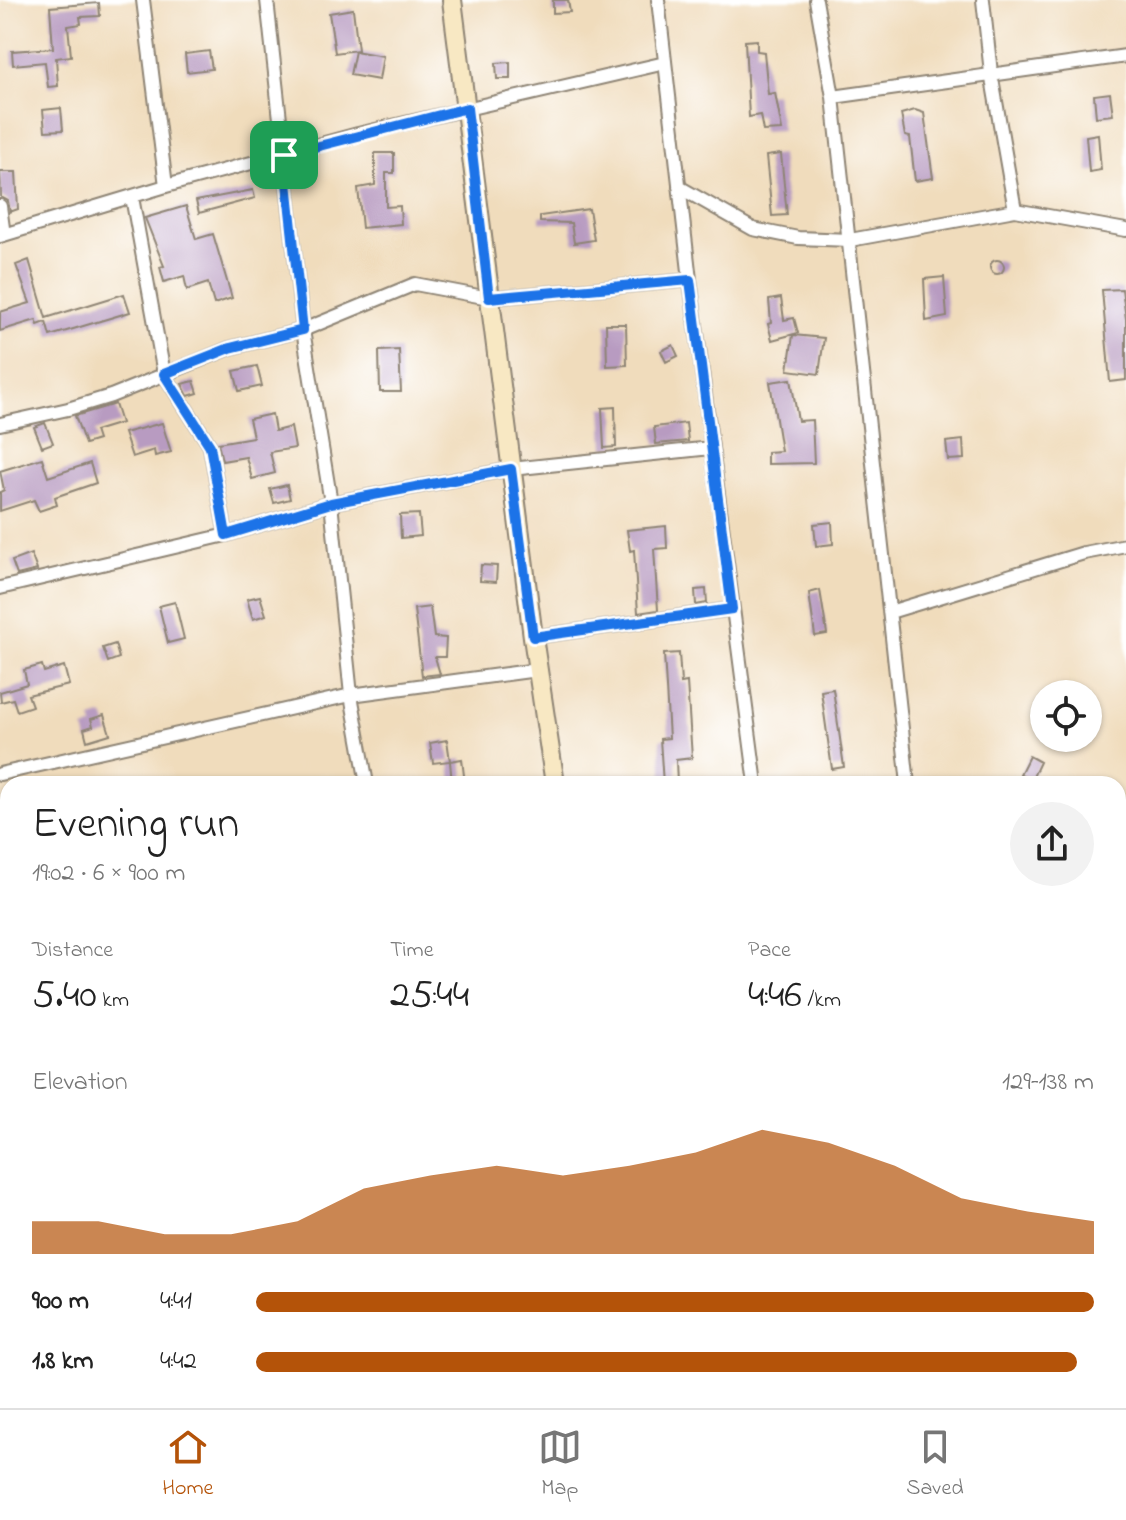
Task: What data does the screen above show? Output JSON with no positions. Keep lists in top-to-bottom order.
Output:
{
  "page": {
    "heading": ["Evening run", "19:02 · 6 × 900 m"],
    "stats": [
      ["Distance", "5.40 km"],
      ["Time", "25:44"],
      ["Pace", "4:46 /km"]
    ],
    "chart": ["Elevation", "129–138 m"],
    "list": [
      {
        "name": "900 m",
        "note": "4:41"
      },
      {
        "name": "1.8 km",
        "note": "4:42"
      }
    ],
    "tabs": ["Home", "Map", "Saved"]
  }
}
